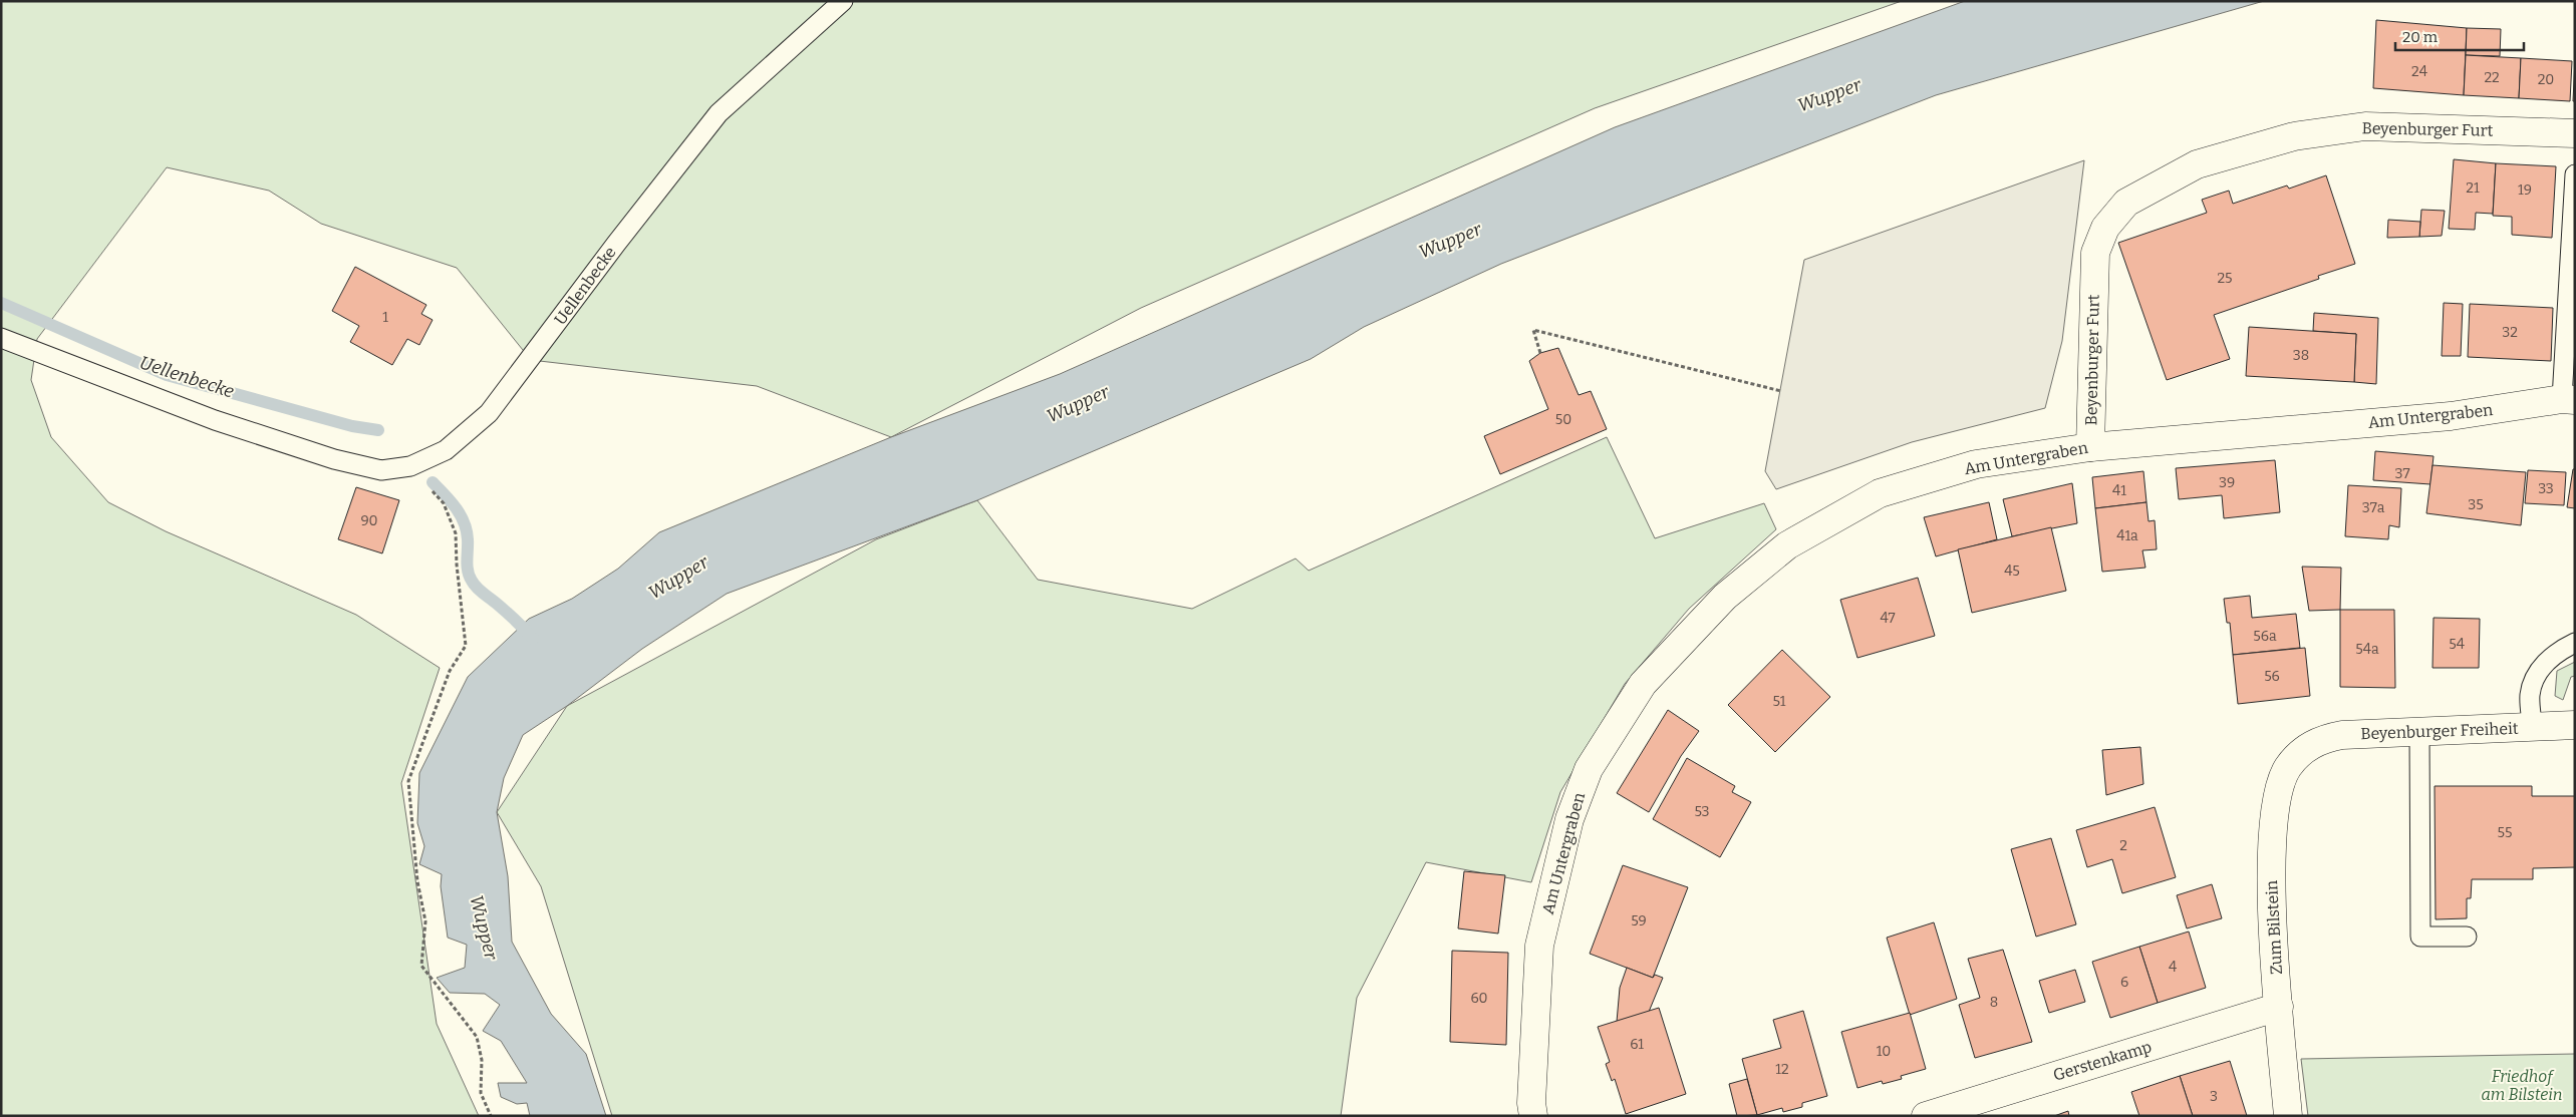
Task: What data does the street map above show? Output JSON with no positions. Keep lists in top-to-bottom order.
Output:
{
  "streets": {
    "street": [
      "Beyenburger Furt",
      "Am Untergraben",
      "Beyenburger Freiheit",
      "Zum Bilstein",
      "Gerstenkamp"
    ],
    "lane": ["Uellenbecke"]
  },
  "crossings": [
    ["Beyenburger Furt", "Am Untergraben"],
    ["Beyenburger Freiheit", "Zum Bilstein"],
    ["Zum Bilstein", "Gerstenkamp"]
  ],
  "water": ["Wupper", "Uellenbecke"],
  "parks": ["Friedhof am Bilstein"],
  "house_numbers": [
    "24",
    "22",
    "20",
    "21",
    "19",
    "25",
    "1",
    "32",
    "38",
    "50",
    "37",
    "39",
    "33",
    "41",
    "35",
    "37a",
    "90",
    "41a",
    "45",
    "47",
    "56a",
    "54",
    "54a",
    "56",
    "51",
    "53",
    "55",
    "2",
    "59",
    "4",
    "6",
    "60",
    "8",
    "61",
    "10",
    "12",
    "3"
  ],
  "scale_bar": "20 m"
}
